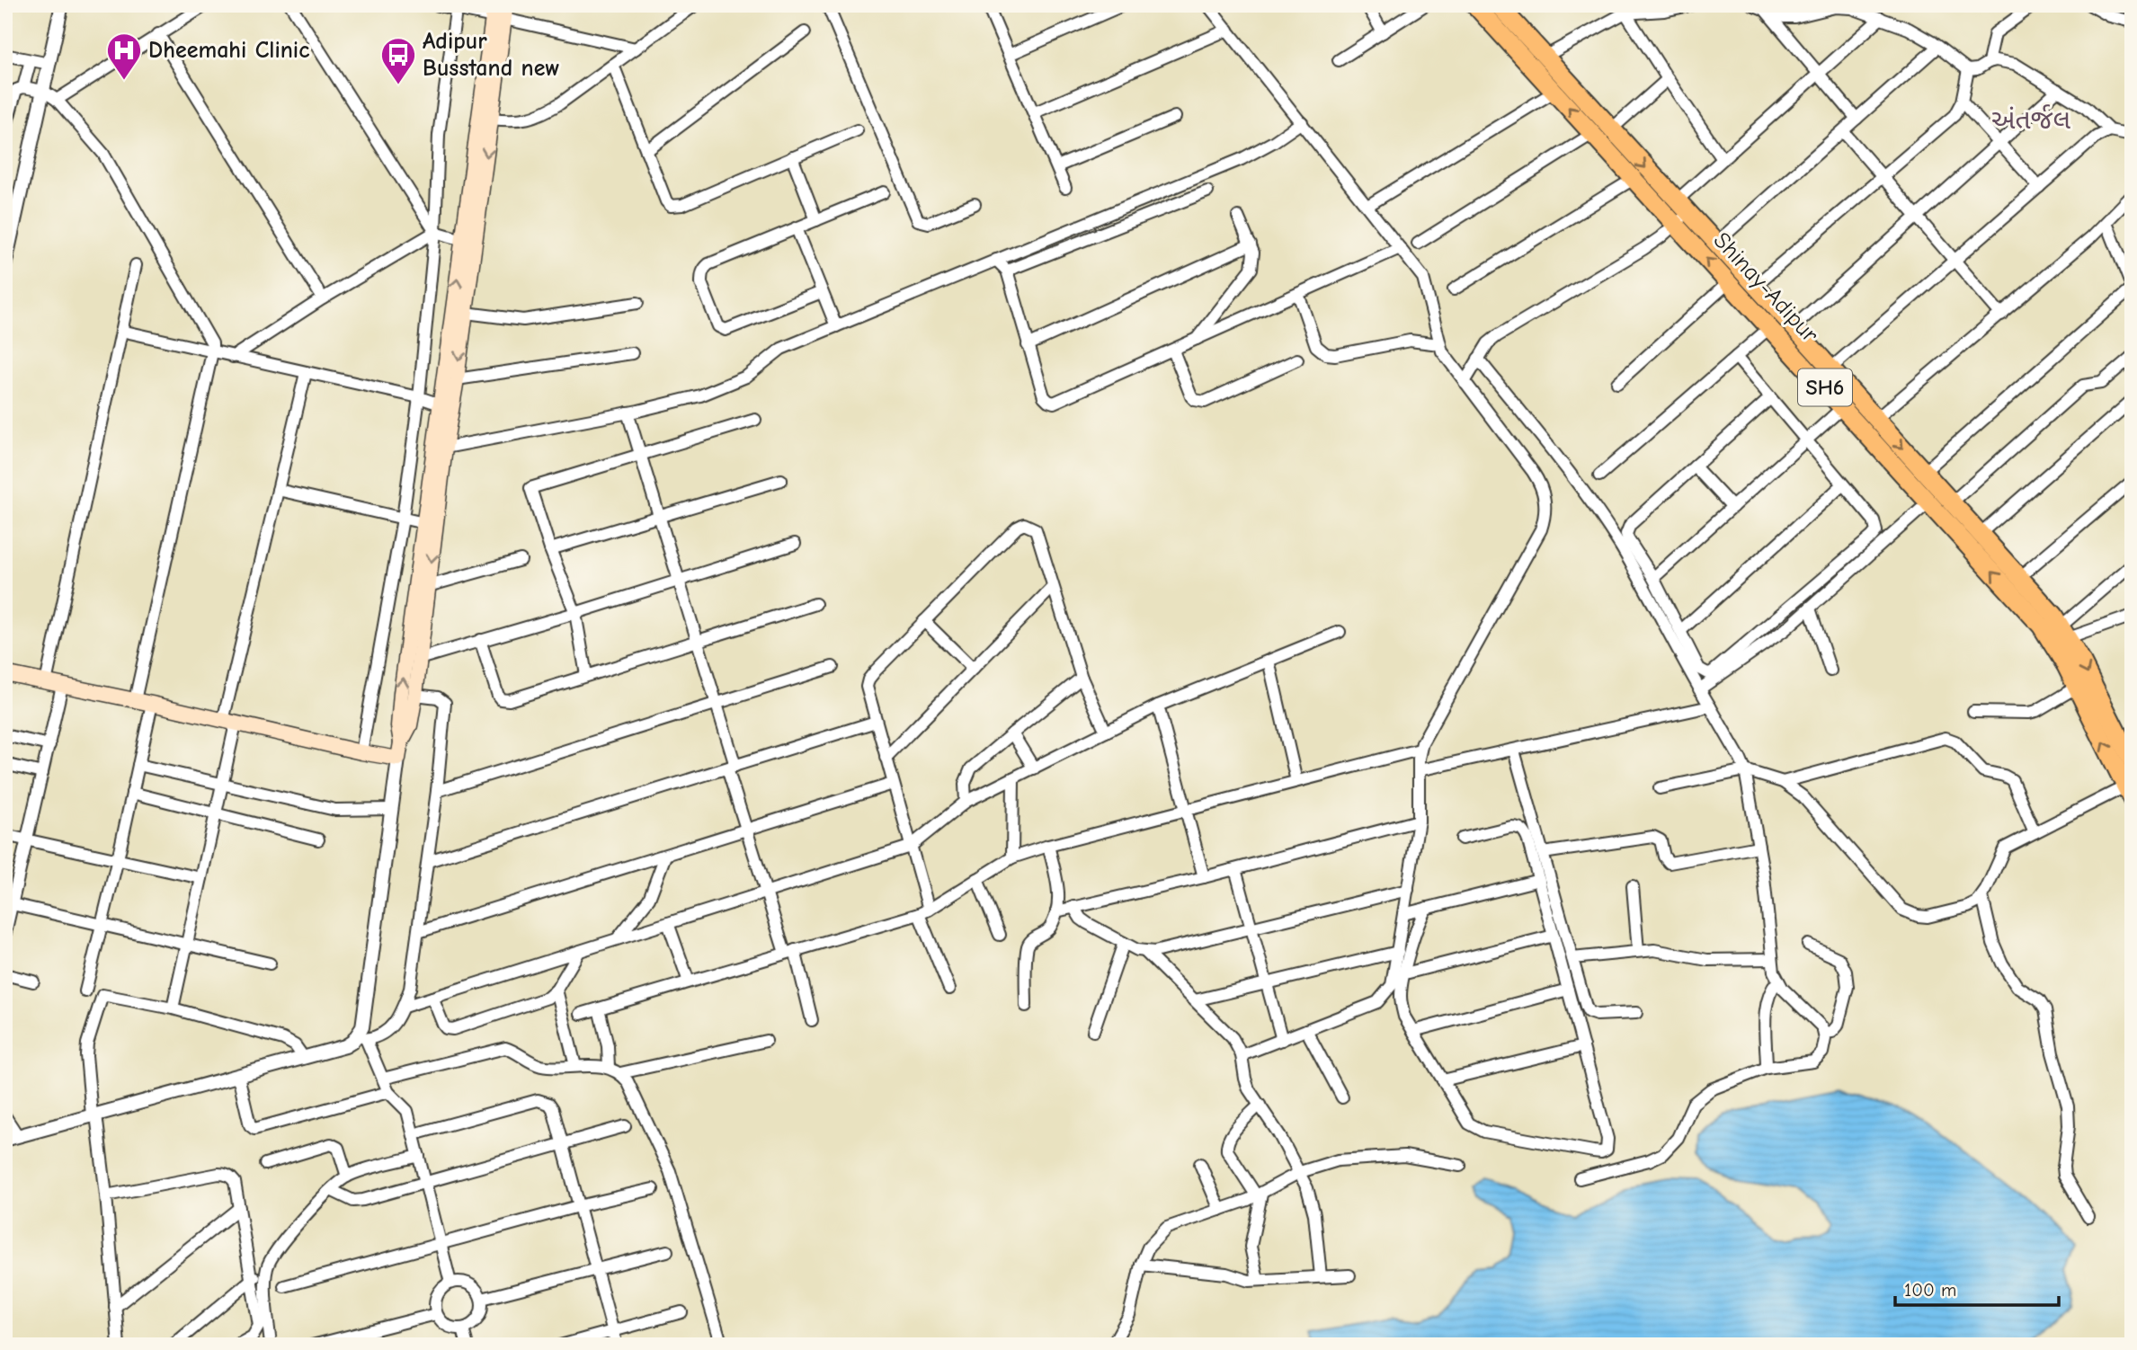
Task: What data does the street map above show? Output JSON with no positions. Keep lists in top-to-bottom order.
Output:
{
  "streets": {
    "main road": ["Shinay-Adipur", "SH6"]
  },
  "districts": ["અંતર્જલ"],
  "places": {
    "hospital": ["Dheemahi Clinic"],
    "bus stop": ["Adipur Busstand new"]
  },
  "scale_bar": "100 m"
}
